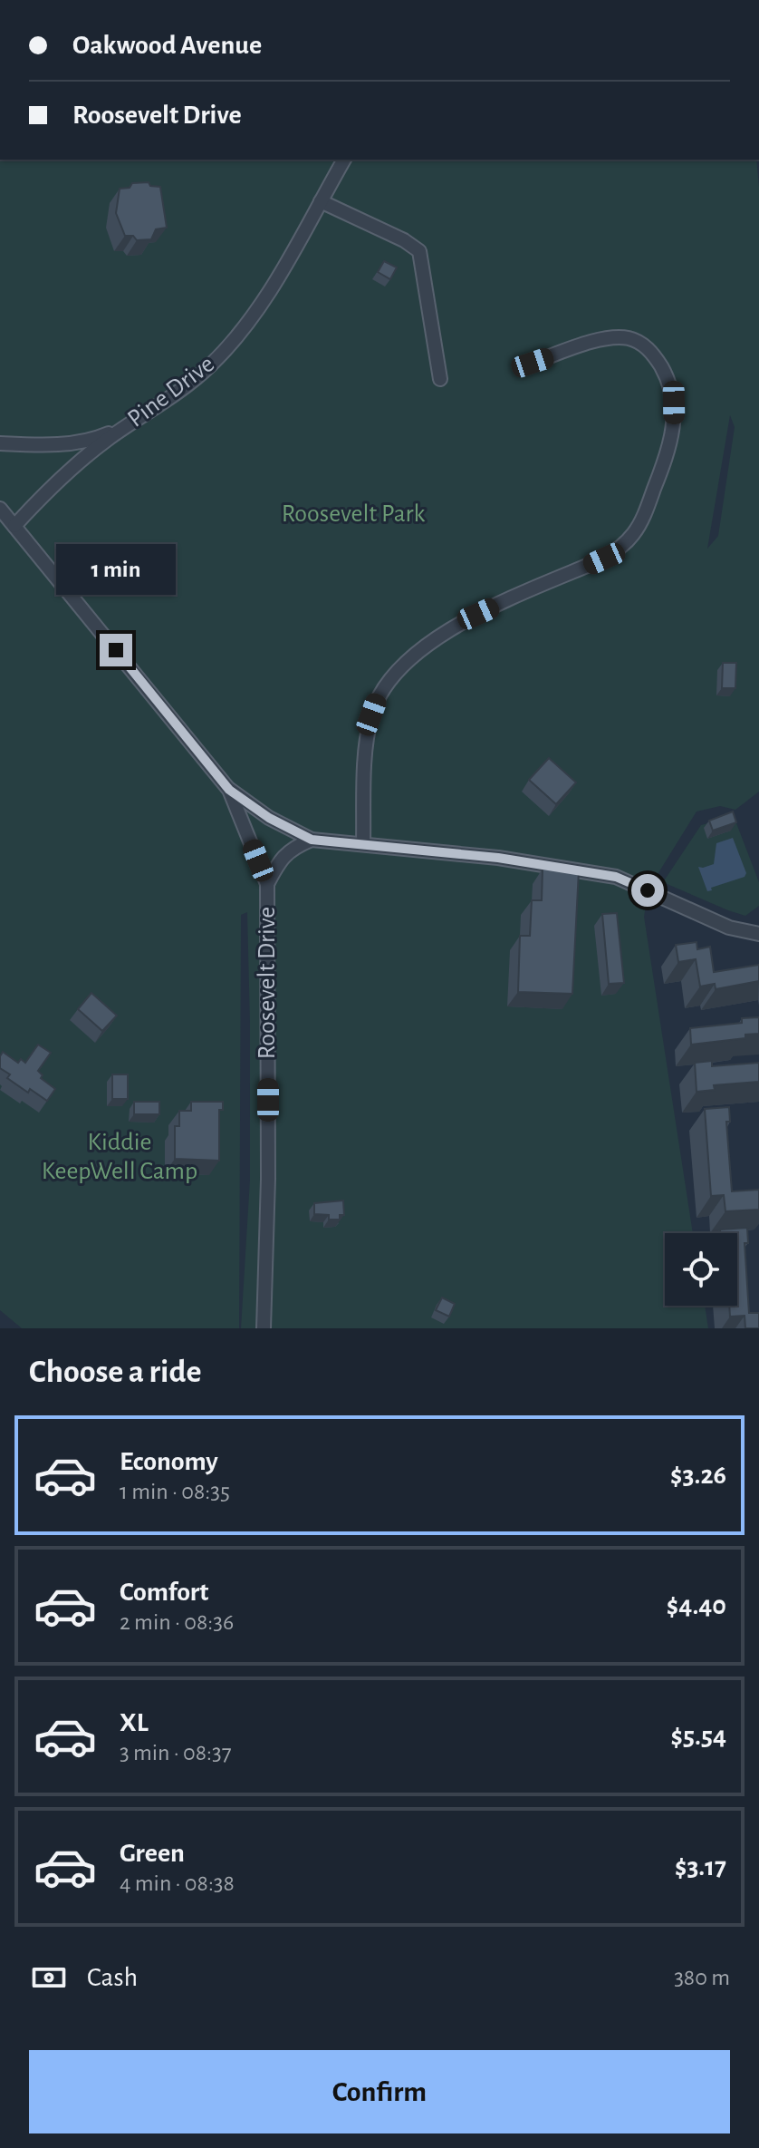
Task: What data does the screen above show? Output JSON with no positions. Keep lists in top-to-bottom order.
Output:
{
  "streets": {
    "street": ["Pine Drive", "Roosevelt Drive"]
  },
  "crossings": [
    ["Pine Drive", "Roosevelt Drive"]
  ],
  "parks": ["Roosevelt Park", "Kiddie KeepWell Camp"],
  "page": {
    "banner": ["Oakwood Avenue", "Roosevelt Drive"],
    "bubble": "1 min",
    "heading": "Choose a ride",
    "list": [
      {
        "name": "Economy",
        "note": "1 min · 08:35",
        "value": "$3.26"
      },
      {
        "name": "Comfort",
        "note": "2 min · 08:36",
        "value": "$4.40"
      },
      {
        "name": "XL",
        "note": "3 min · 08:37",
        "value": "$5.54"
      },
      {
        "name": "Green",
        "note": "4 min · 08:38",
        "value": "$3.17"
      }
    ],
    "pay": ["Cash", "380 m"],
    "buttons": "Confirm"
  }
}
